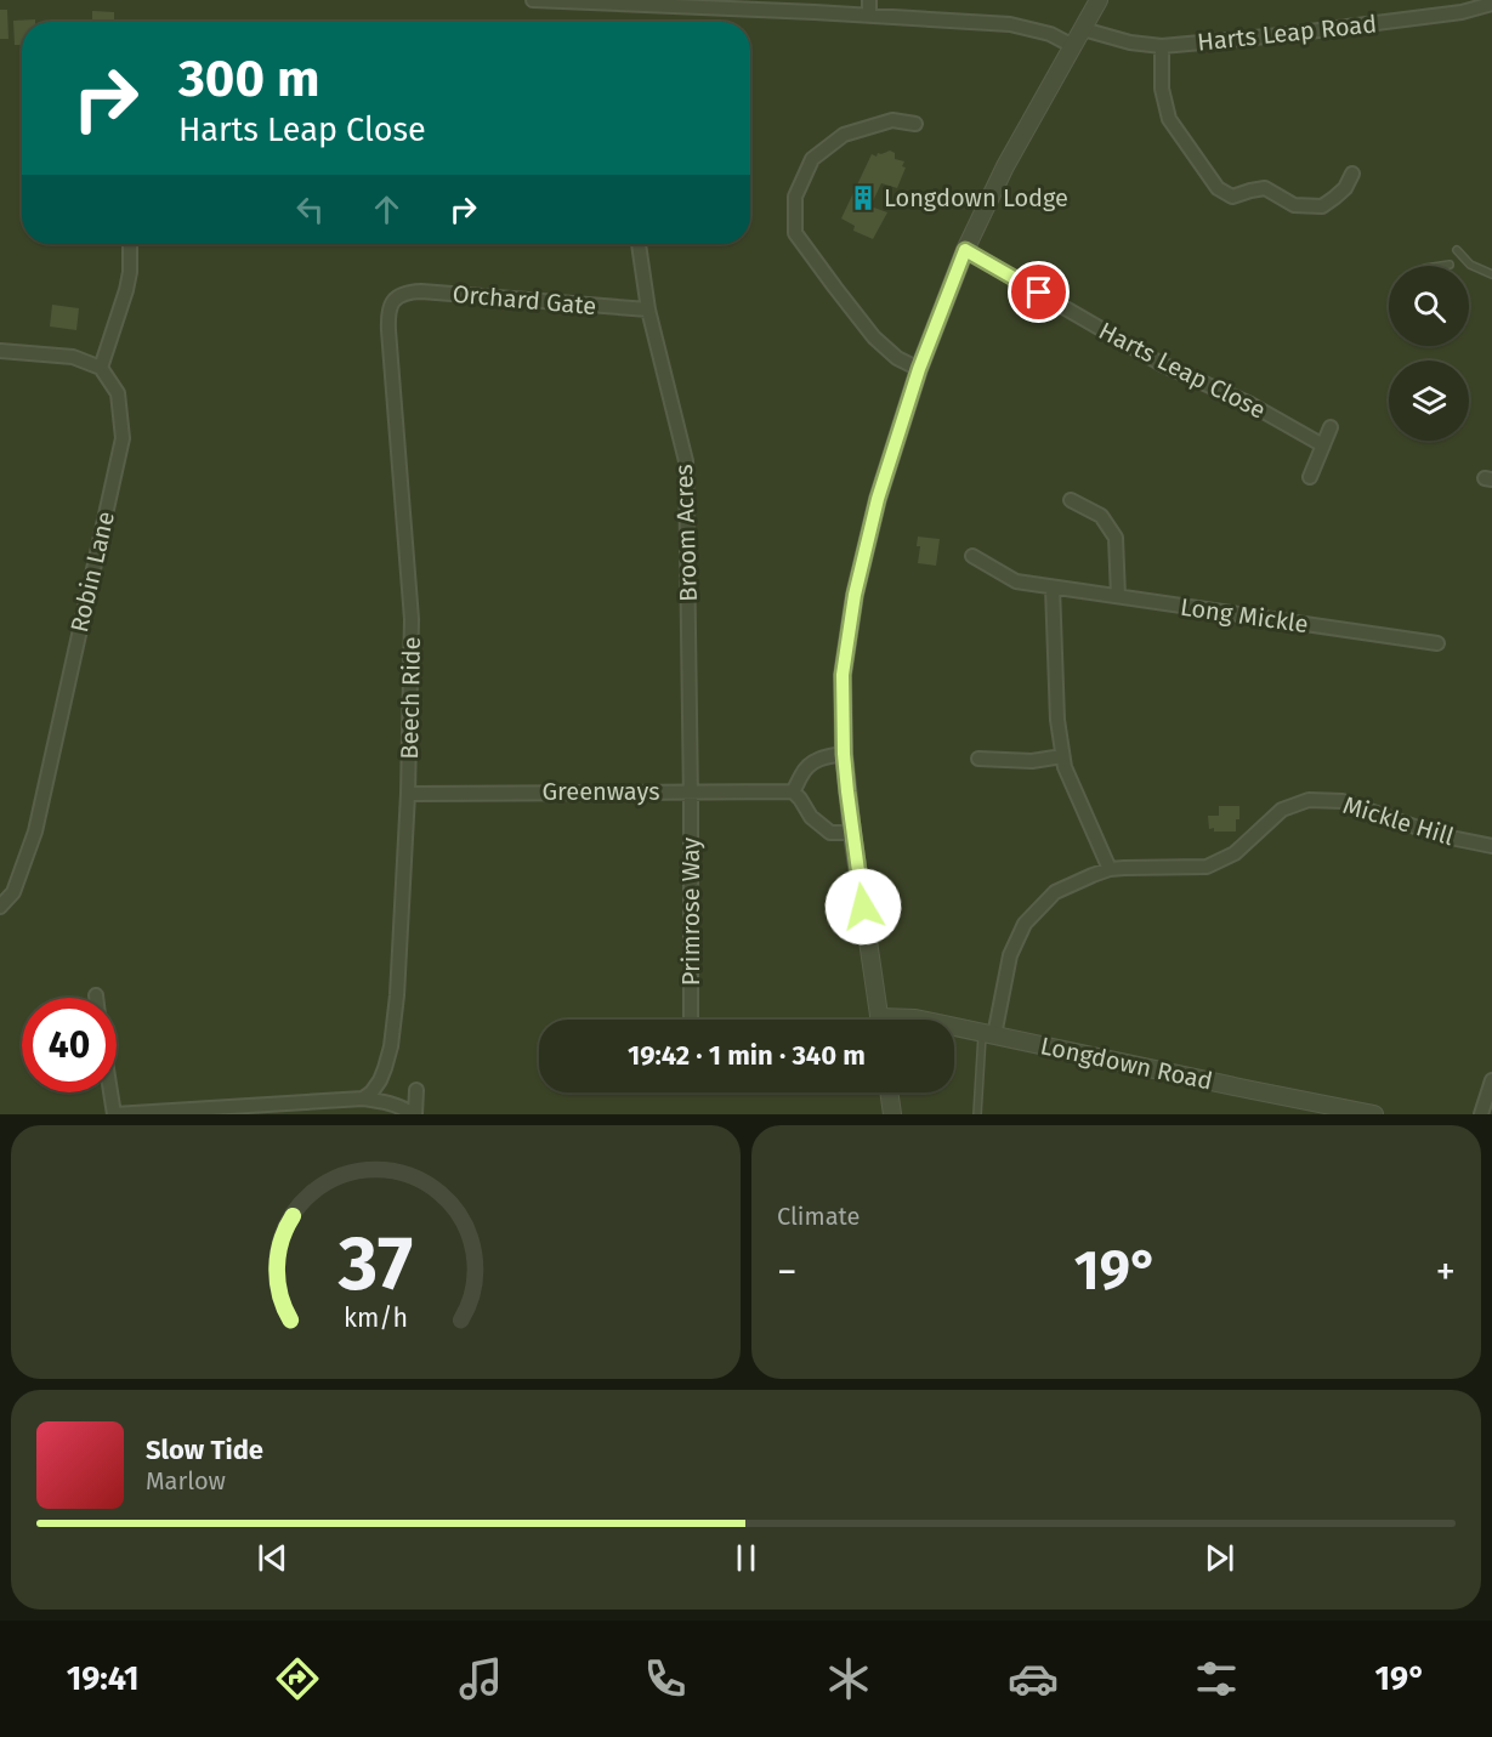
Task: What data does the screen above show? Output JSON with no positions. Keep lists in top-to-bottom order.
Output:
{
  "streets": {
    "street": [
      "Harts Leap Road",
      "Orchard Gate",
      "Harts Leap Close",
      "Broom Acres",
      "Robin Lane",
      "Long Mickle",
      "Beech Ride",
      "Greenways",
      "Mickle Hill",
      "Primrose Way",
      "Longdown Road"
    ]
  },
  "crossings": [
    ["Orchard Gate", "Broom Acres"],
    ["Orchard Gate", "Beech Ride"],
    ["Broom Acres", "Greenways"],
    ["Broom Acres", "Primrose Way"],
    ["Beech Ride", "Greenways"],
    ["Greenways", "Primrose Way"],
    ["Mickle Hill", "Longdown Road"]
  ],
  "places": {
    "building": ["Longdown Lodge"]
  },
  "page": {
    "turn": ["300 m", "Harts Leap Close"],
    "limit": "40",
    "trip": "19:42 · 1 min · 340 m",
    "tile": "Climate",
    "heat": ["−", "19°", "+"],
    "song": ["Slow Tide", "Marlow"],
    "tabs": ["19:41", "19°"],
    "gauge": ["37", "km/h"]
  }
}
